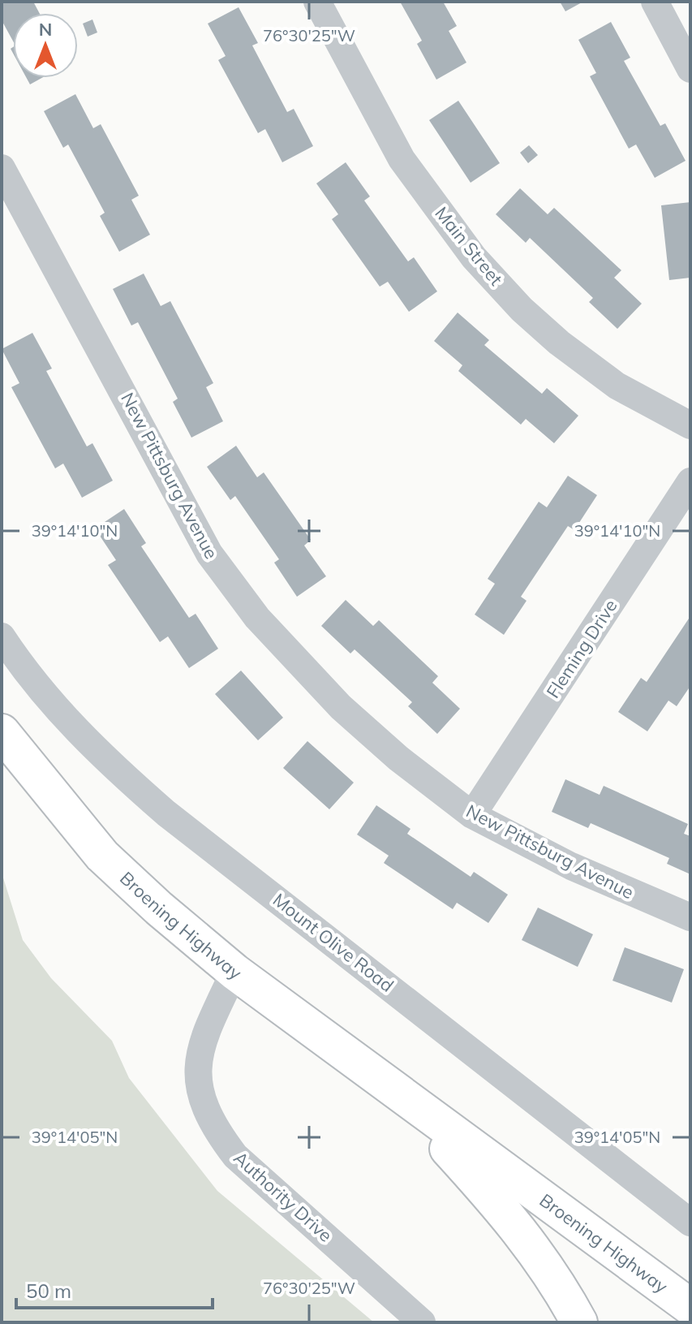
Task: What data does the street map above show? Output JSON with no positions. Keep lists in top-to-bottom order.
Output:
{
  "streets": {
    "main road": ["Broening Highway"],
    "street": [
      "Main Street",
      "New Pittsburg Avenue",
      "Fleming Drive",
      "Mount Olive Road",
      "Authority Drive"
    ]
  },
  "crossings": [
    ["New Pittsburg Avenue", "Fleming Drive"],
    ["Broening Highway", "Authority Drive"]
  ],
  "scale_bar": "50 m",
  "north": "top",
  "coordinates": ["76°30'25\"W", "39°14'10\"N", "39°14'05\"N"]
}
